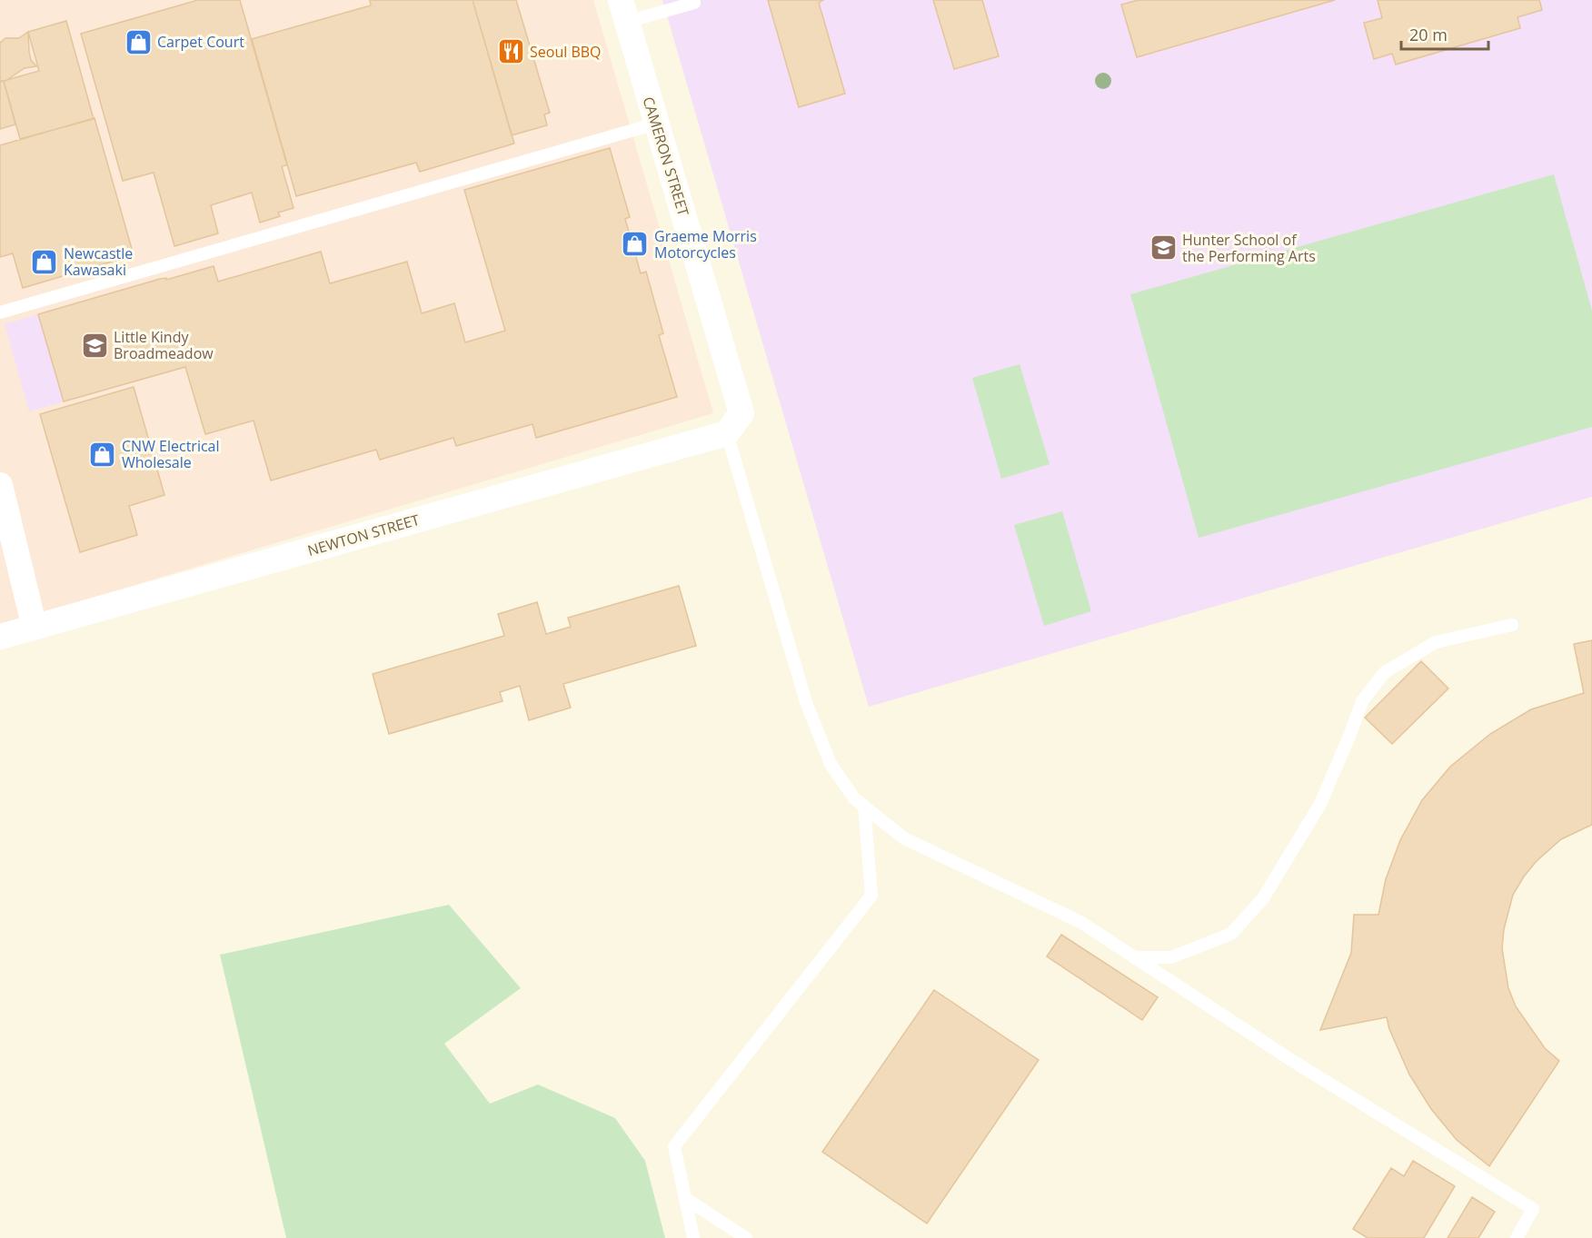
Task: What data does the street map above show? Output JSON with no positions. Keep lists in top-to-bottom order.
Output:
{
  "streets": {
    "street": ["CAMERON STREET", "NEWTON STREET"]
  },
  "crossings": [
    ["CAMERON STREET", "NEWTON STREET"]
  ],
  "places": {
    "shop": [
      "Carpet Court",
      "Graeme Morris Motorcycles",
      "Newcastle Kawasaki",
      "CNW Electrical Wholesale"
    ],
    "restaurant": ["Seoul BBQ"],
    "school or university": ["Hunter School of the Performing Arts", "Little Kindy Broadmeadow"]
  },
  "scale_bar": "20 m"
}
